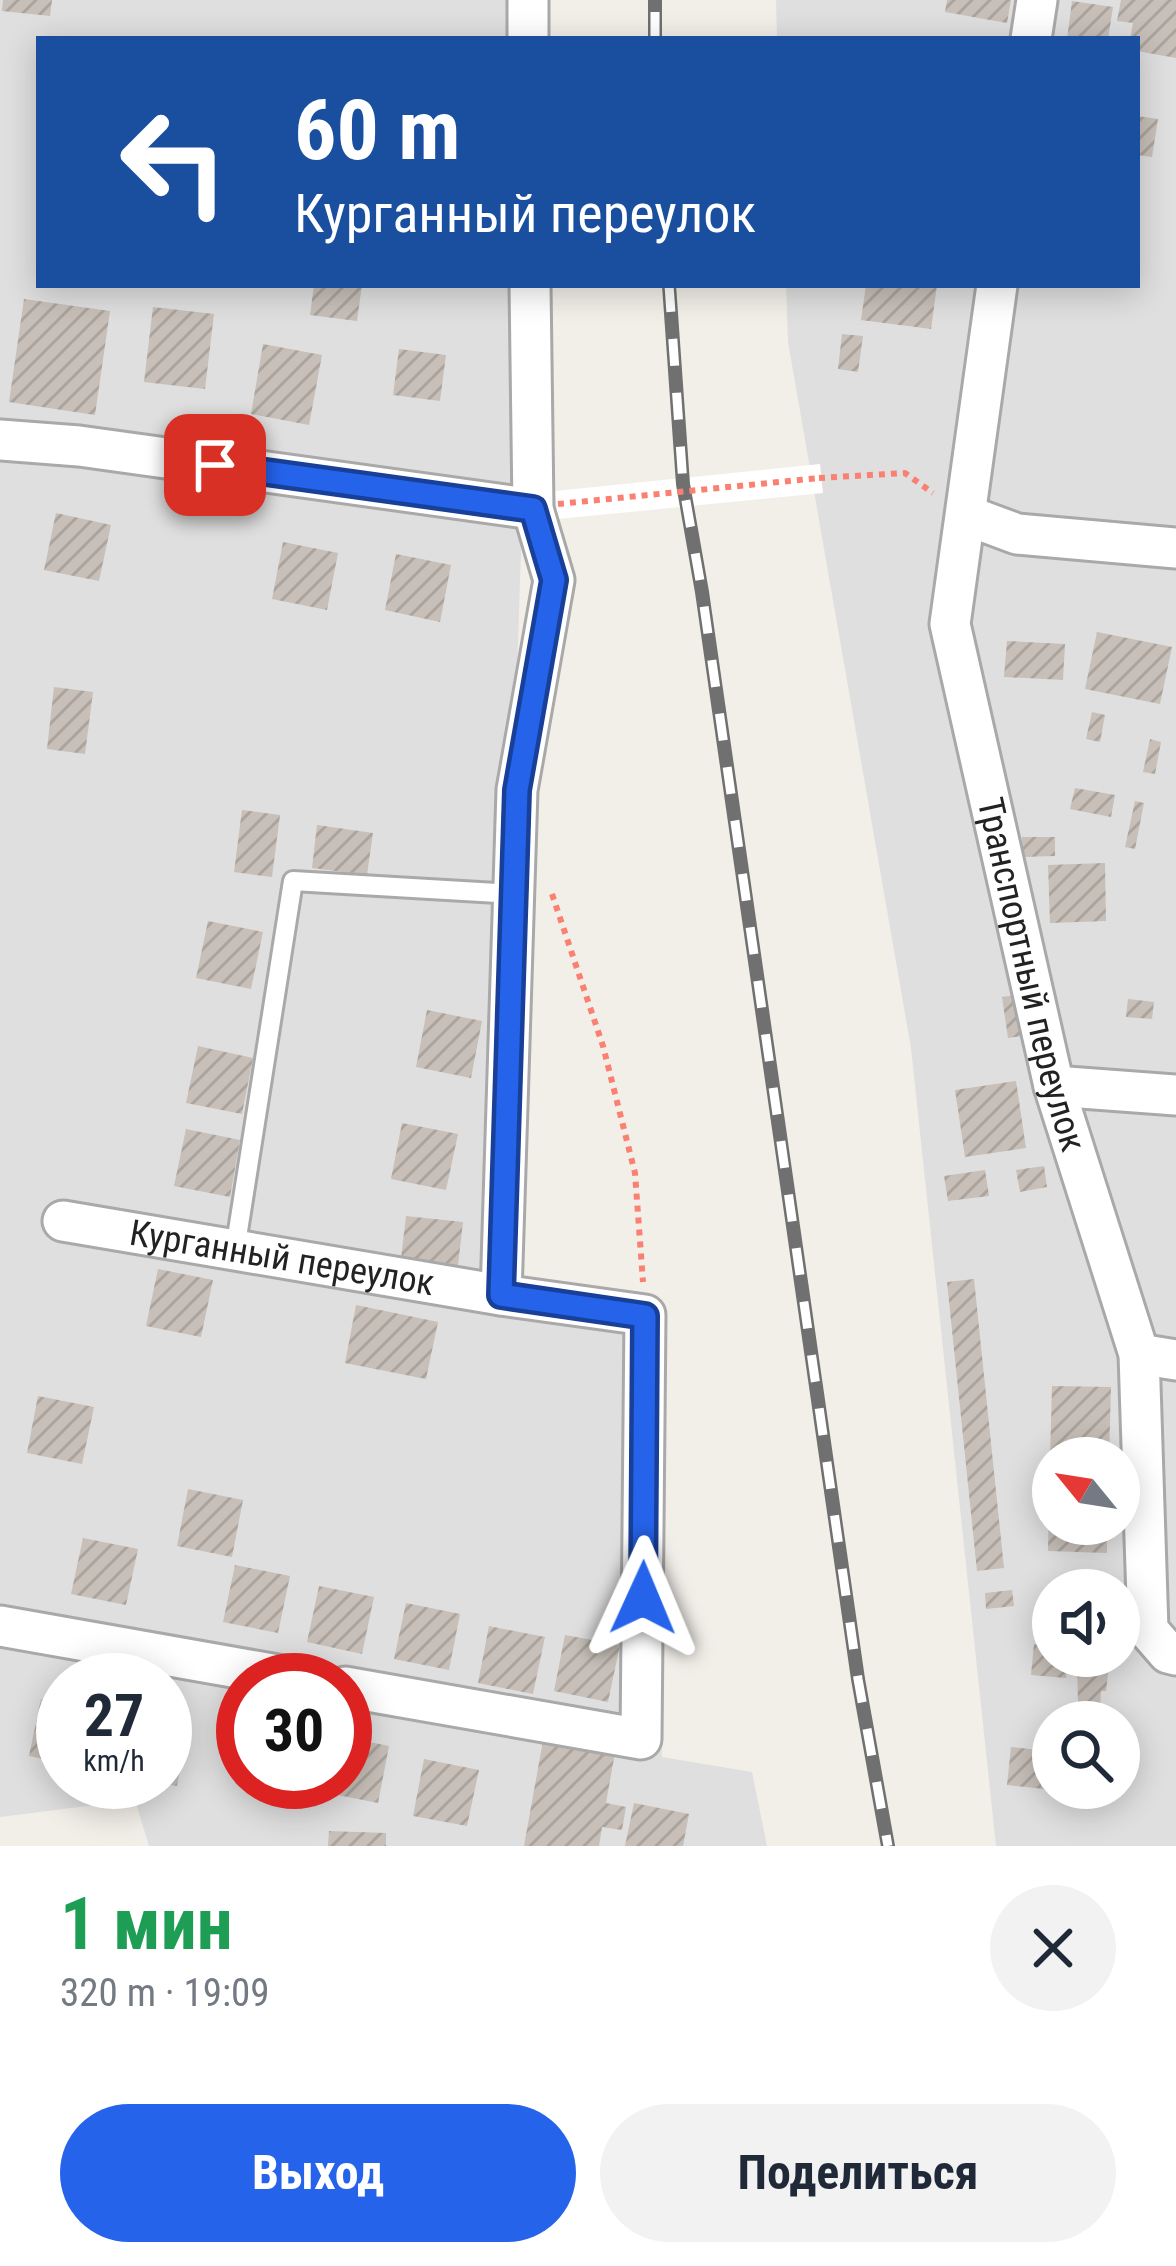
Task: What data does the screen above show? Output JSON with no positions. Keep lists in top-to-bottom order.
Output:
{
  "streets": {
    "street": ["Транспортный переулок", "Курганный переулок"]
  },
  "north": "top left",
  "page": {
    "turn": ["60 m", "Курганный переулок"],
    "speed": "27 km/h",
    "limit": "30",
    "heading": ["1 мин", "320 m · 19:09"],
    "buttons": ["Выход", "Поделиться"]
  }
}
